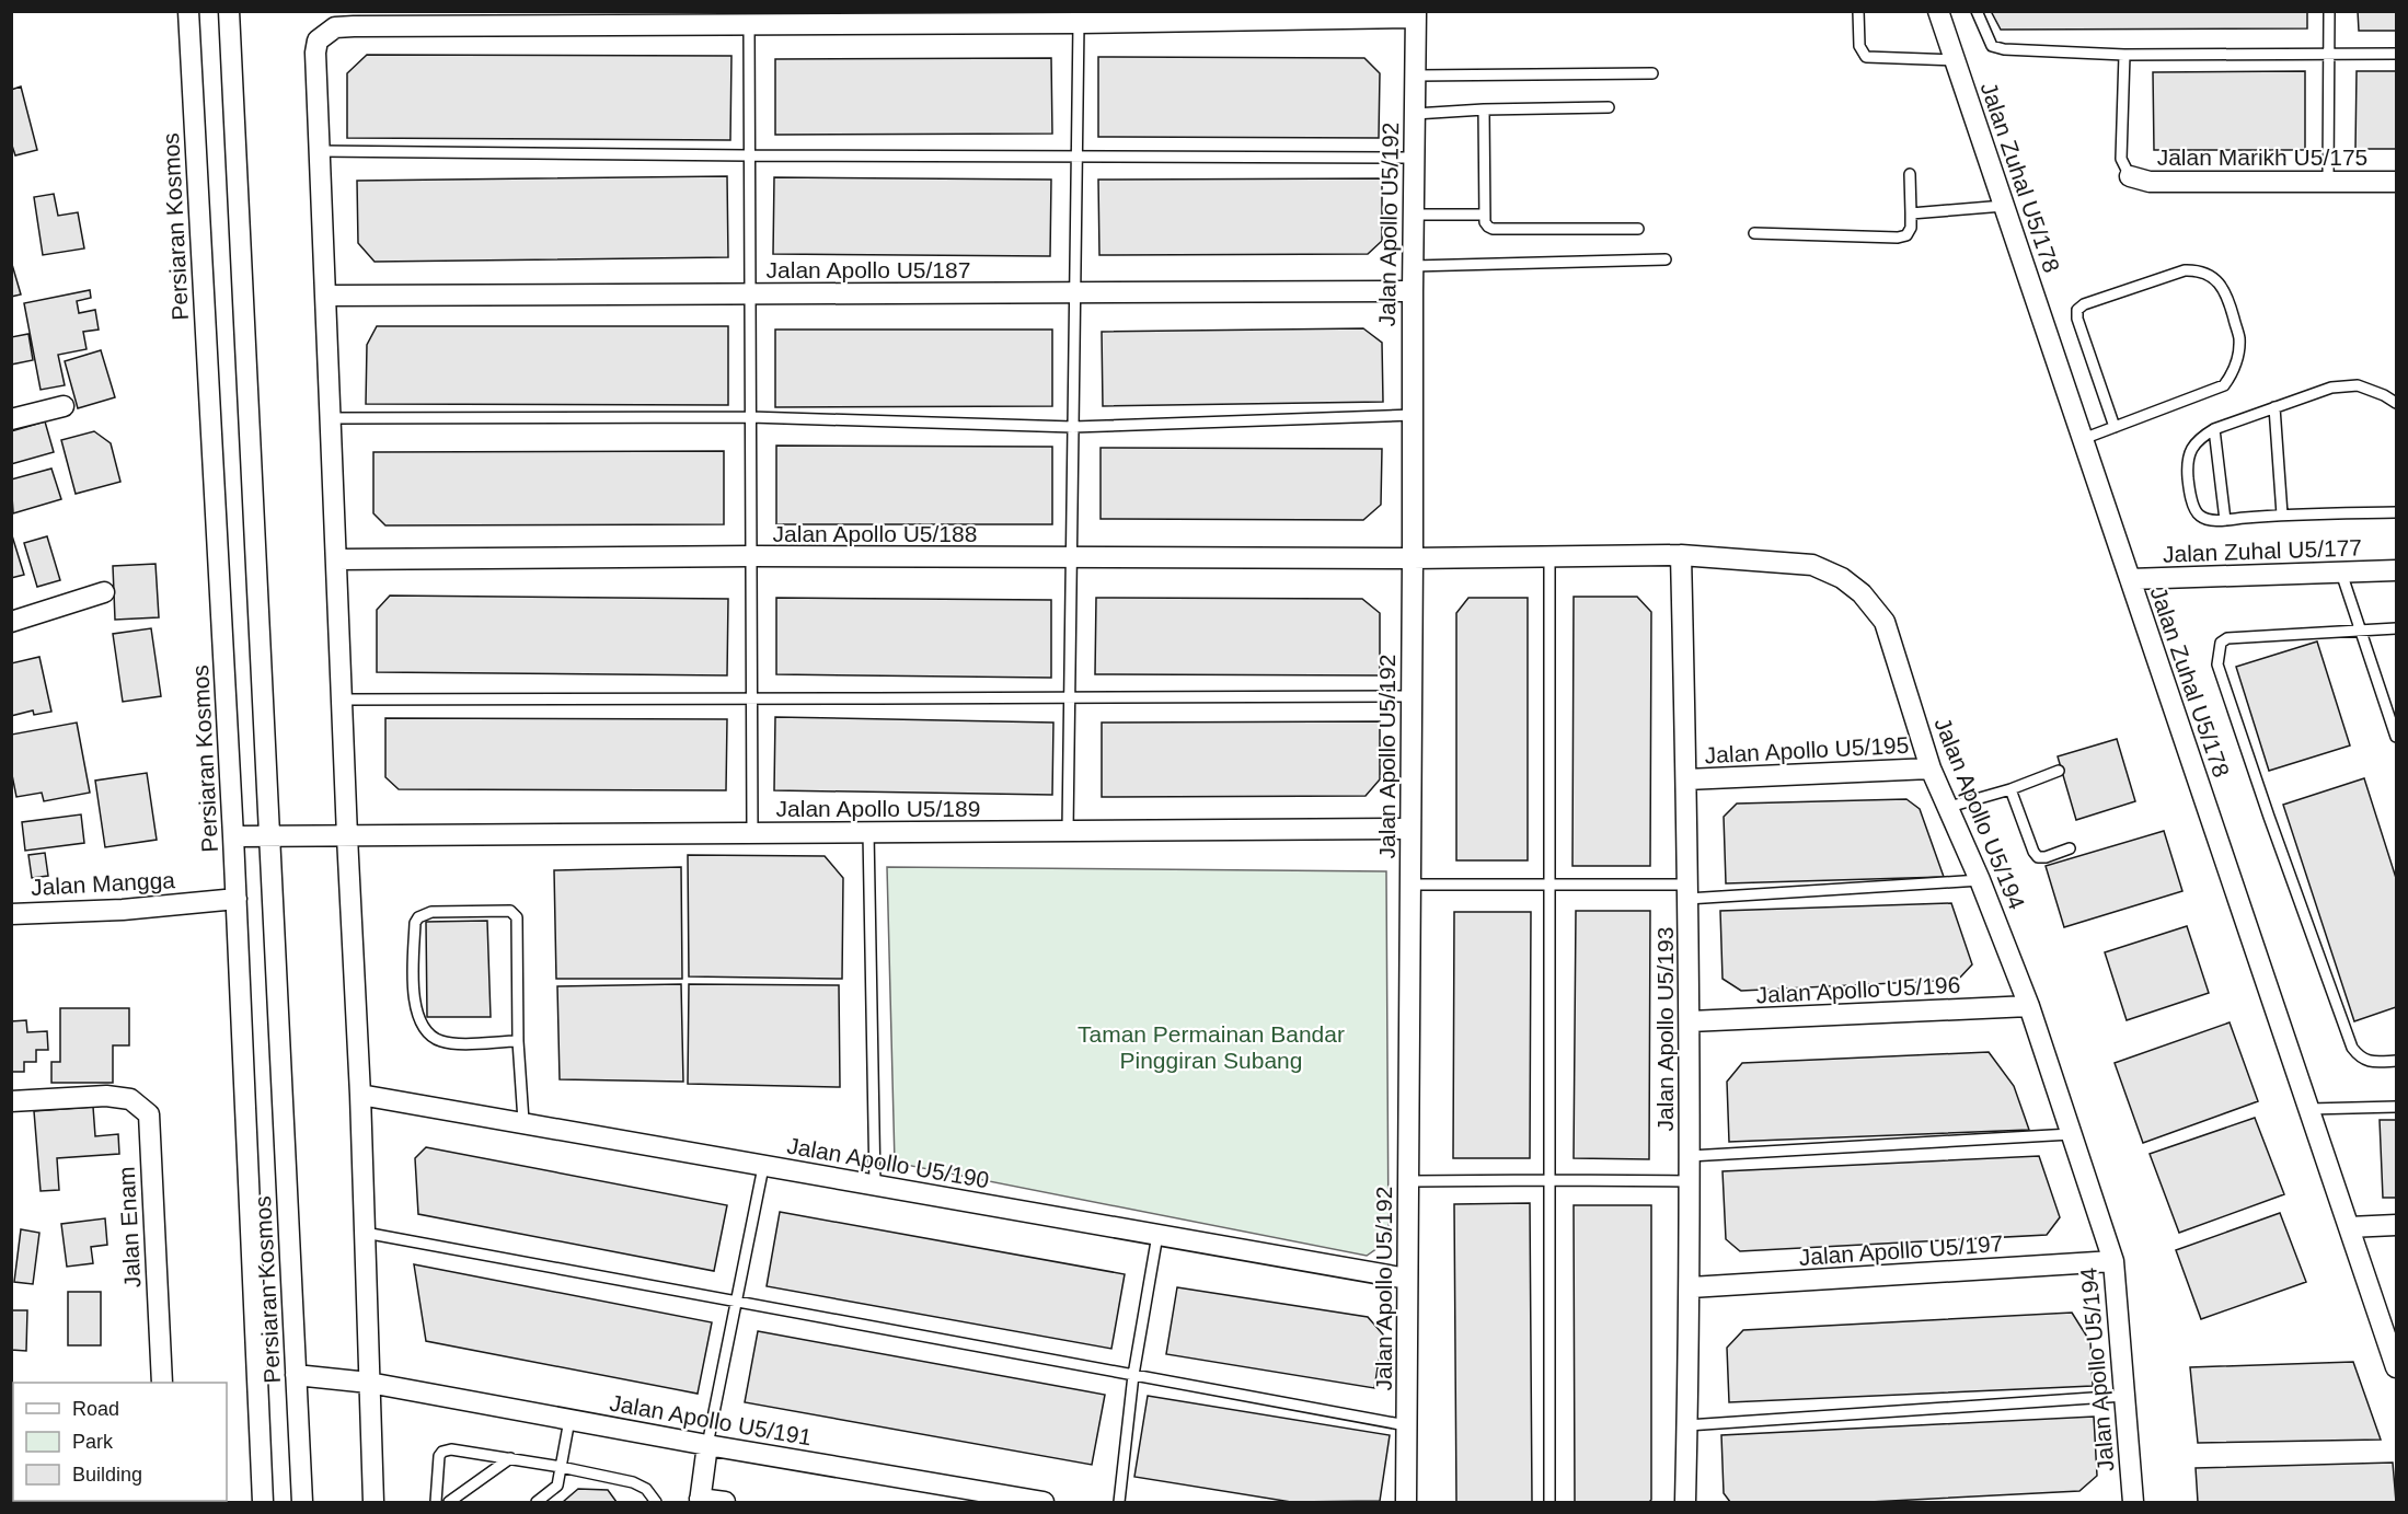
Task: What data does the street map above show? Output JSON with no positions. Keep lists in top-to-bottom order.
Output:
{
  "streets": {
    "street": [
      "Jalan Marikh U5/175",
      "Jalan Zuhal U5/178",
      "Jalan Apollo U5/192",
      "Persiaran Kosmos",
      "Jalan Apollo U5/187",
      "Jalan Apollo U5/188",
      "Jalan Zuhal U5/177",
      "Jalan Apollo U5/195",
      "Jalan Apollo U5/189",
      "Jalan Apollo U5/194",
      "Jalan Mangga",
      "Jalan Apollo U5/196",
      "Jalan Apollo U5/193",
      "Jalan Apollo U5/190",
      "Jalan Enam",
      "Jalan Apollo U5/197",
      "Jalan Apollo U5/191"
    ]
  },
  "crossings": [
    ["Jalan Zuhal U5/178", "Jalan Zuhal U5/177"],
    ["Jalan Apollo U5/192", "Jalan Apollo U5/187"],
    ["Jalan Apollo U5/192", "Jalan Apollo U5/188"],
    ["Jalan Apollo U5/192", "Jalan Apollo U5/189"],
    ["Jalan Apollo U5/192", "Jalan Apollo U5/194"],
    ["Jalan Apollo U5/192", "Jalan Apollo U5/190"],
    ["Persiaran Kosmos", "Jalan Apollo U5/189"],
    ["Persiaran Kosmos", "Jalan Mangga"],
    ["Persiaran Kosmos", "Jalan Apollo U5/191"],
    ["Jalan Apollo U5/188", "Jalan Apollo U5/194"],
    ["Jalan Apollo U5/195", "Jalan Apollo U5/194"],
    ["Jalan Apollo U5/195", "Jalan Apollo U5/193"],
    ["Jalan Apollo U5/194", "Jalan Apollo U5/196"],
    ["Jalan Apollo U5/194", "Jalan Apollo U5/193"],
    ["Jalan Apollo U5/194", "Jalan Apollo U5/197"],
    ["Jalan Apollo U5/196", "Jalan Apollo U5/193"],
    ["Jalan Apollo U5/193", "Jalan Apollo U5/197"]
  ],
  "parks": ["Taman Permainan Bandar Pinggiran Subang"],
  "legend": ["Road", "Park", "Building"]
}
